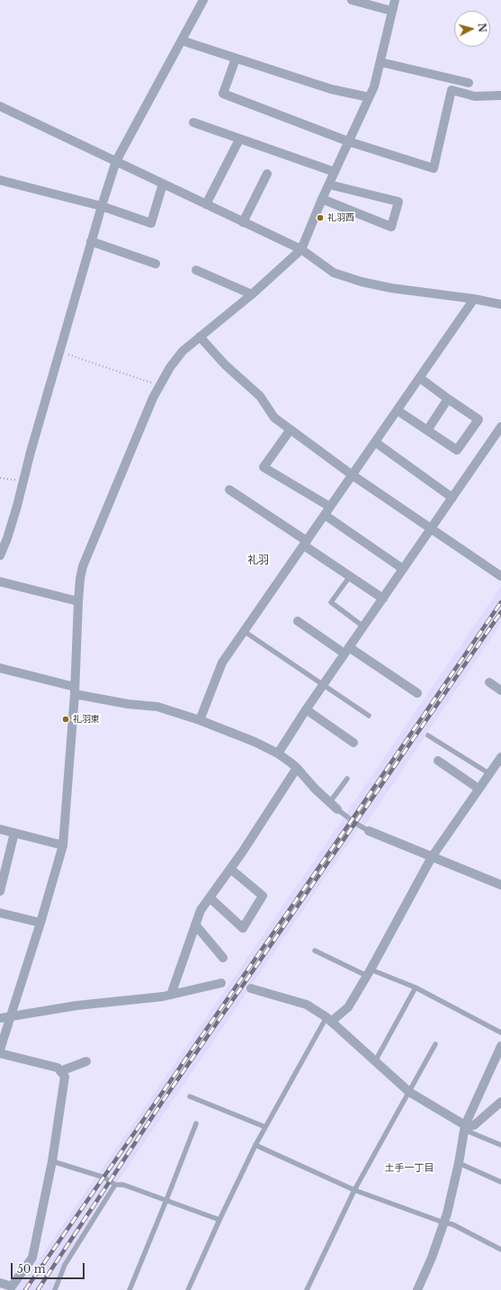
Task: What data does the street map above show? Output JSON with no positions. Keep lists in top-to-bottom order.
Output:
{
  "districts": ["礼羽", "土手一丁目"],
  "places": ["礼羽西", "礼羽東"],
  "scale_bar": "50 m",
  "north": "right"
}
